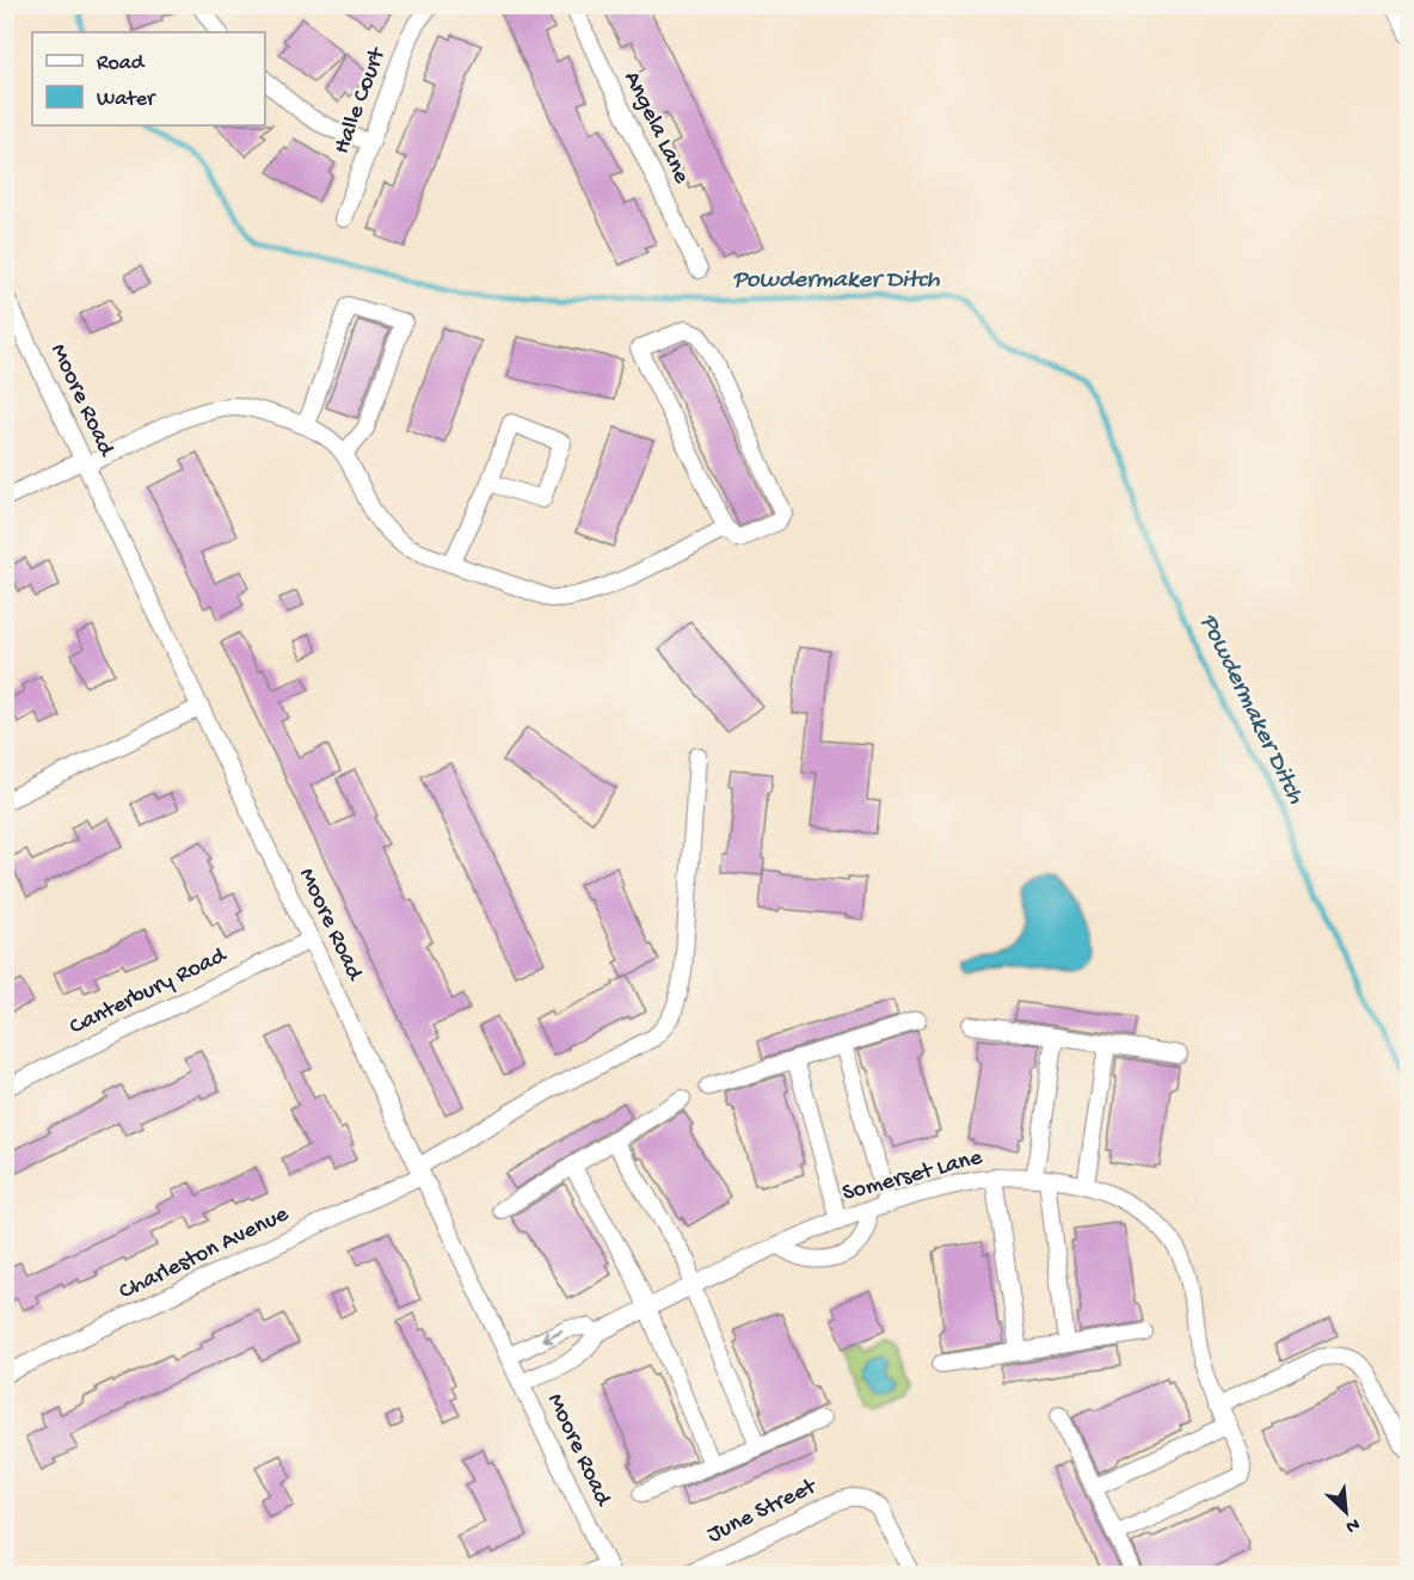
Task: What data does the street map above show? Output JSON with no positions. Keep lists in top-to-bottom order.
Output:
{
  "streets": {
    "street": [
      "Halle Court",
      "Angela Lane",
      "Moore Road",
      "Canterbury Road",
      "Somerset Lane",
      "Charleston Avenue",
      "June Street"
    ]
  },
  "crossings": [
    ["Moore Road", "Canterbury Road"],
    ["Moore Road", "Somerset Lane"],
    ["Moore Road", "Charleston Avenue"]
  ],
  "water": ["Powdermaker Ditch"],
  "legend": ["Road", "Water"],
  "north": "bottom right"
}
